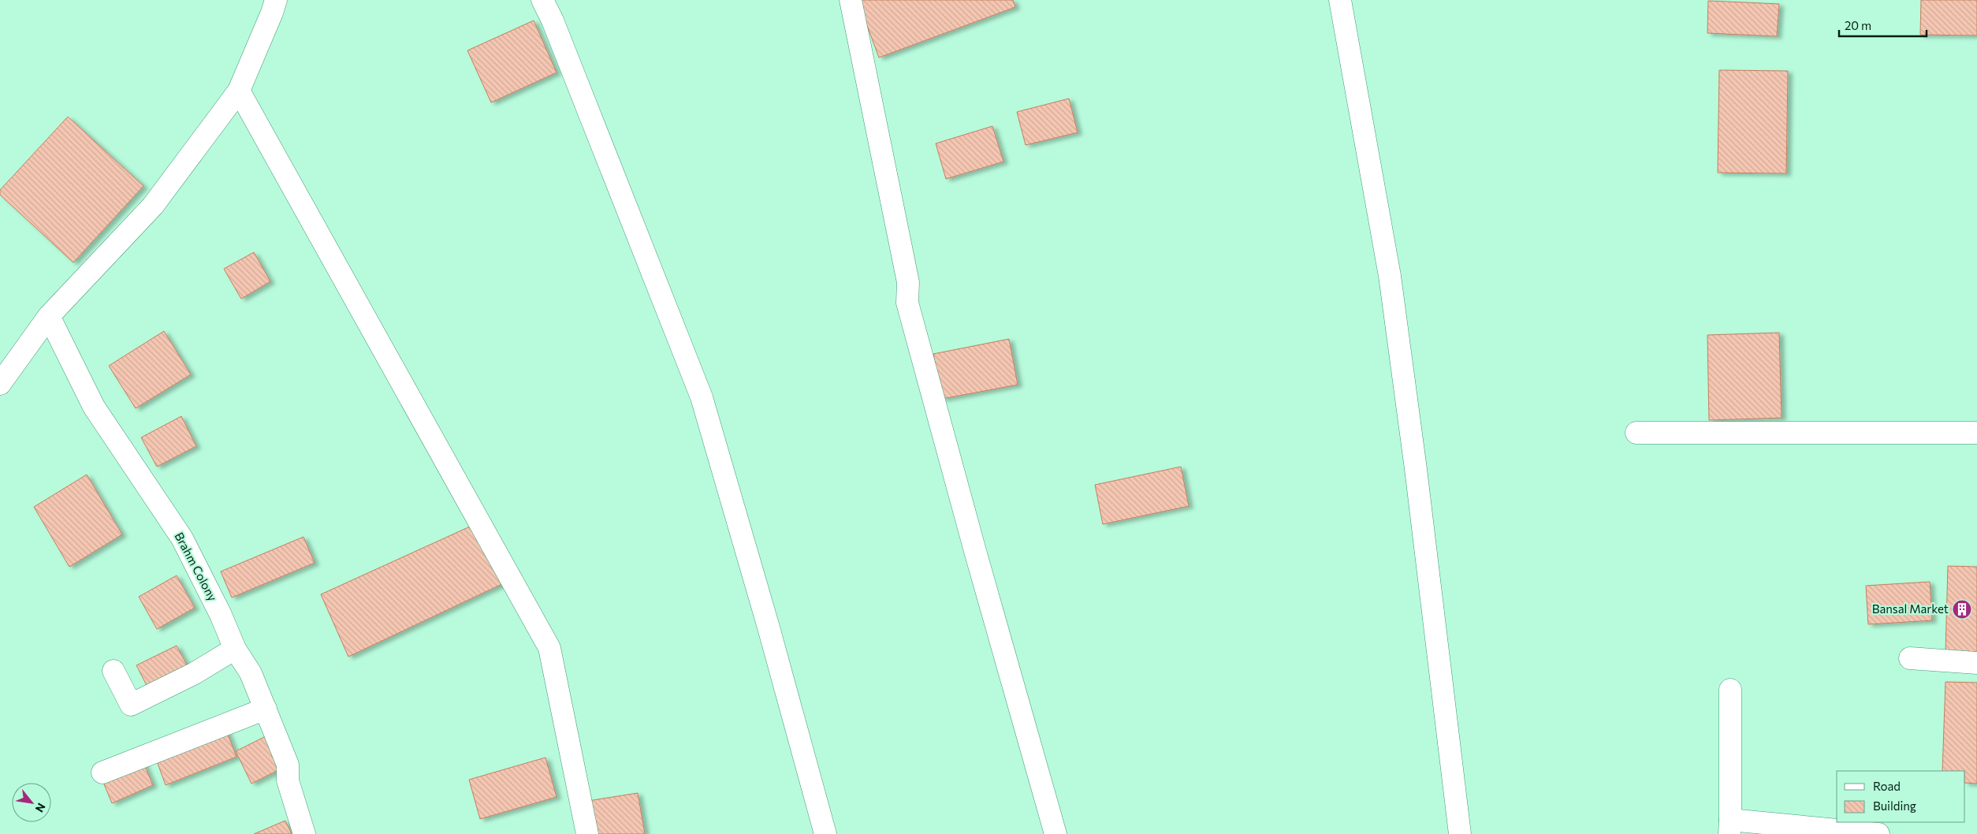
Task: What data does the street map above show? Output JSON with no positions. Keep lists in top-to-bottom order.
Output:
{
  "streets": {
    "street": ["Brahm Colony"]
  },
  "places": {
    "building": ["Bansal Market"]
  },
  "legend": ["Road", "Building"],
  "scale_bar": "20 m",
  "north": "bottom right"
}
